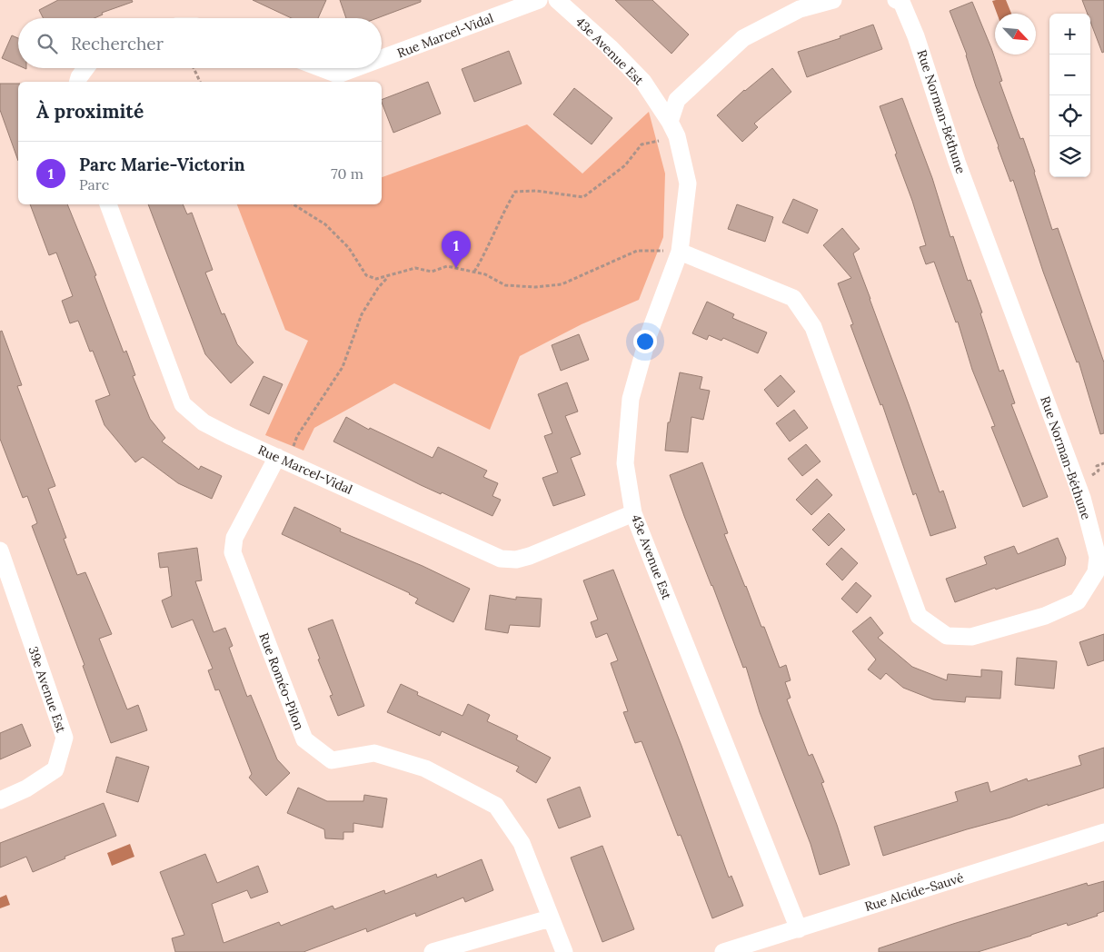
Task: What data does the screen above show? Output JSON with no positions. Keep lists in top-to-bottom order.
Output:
{
  "streets": {
    "street": [
      "Rue Marcel-Vidal",
      "43e Avenue Est",
      "Rue Norman-Béthune",
      "Rue Roméo-Pilon",
      "39e Avenue Est",
      "Rue Alcide-Sauvé"
    ]
  },
  "crossings": [
    ["Rue Marcel-Vidal", "43e Avenue Est"],
    ["Rue Marcel-Vidal", "Rue Roméo-Pilon"],
    ["43e Avenue Est", "Rue Norman-Béthune"],
    ["43e Avenue Est", "Rue Alcide-Sauvé"]
  ],
  "north": "bottom right",
  "page": {
    "map_buttons": ["+", "−"],
    "search": "Rechercher",
    "heading": "À proximité",
    "list": [
      {
        "mark": "1",
        "name": "Parc Marie-Victorin",
        "note": "Parc",
        "value": "70 m"
      }
    ],
    "pins": "1"
  }
}
